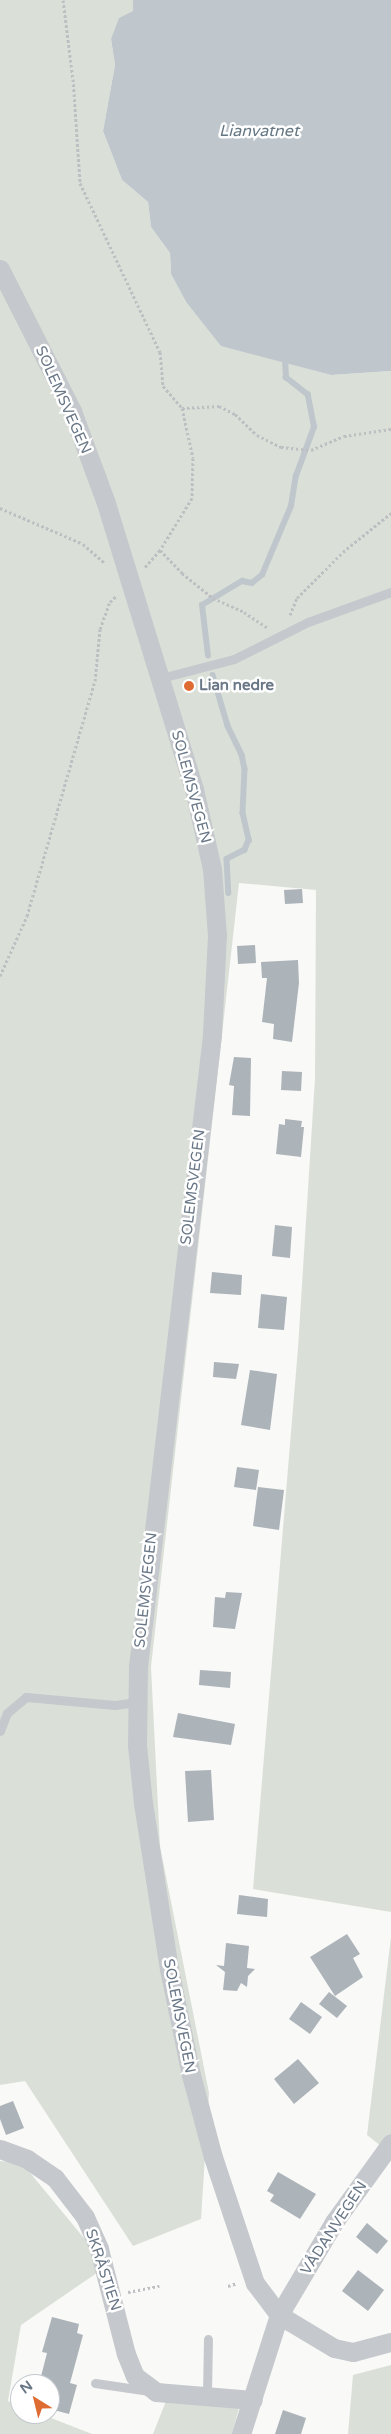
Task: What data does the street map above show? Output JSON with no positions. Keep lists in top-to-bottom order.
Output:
{
  "streets": {
    "street": ["SOLEMSVEGEN", "VÅDANVEGEN", "SKRÅSTIEN"]
  },
  "crossings": [
    ["SOLEMSVEGEN", "VÅDANVEGEN"]
  ],
  "water": ["Lianvatnet"],
  "places": ["Lian nedre"],
  "north": "top left"
}
